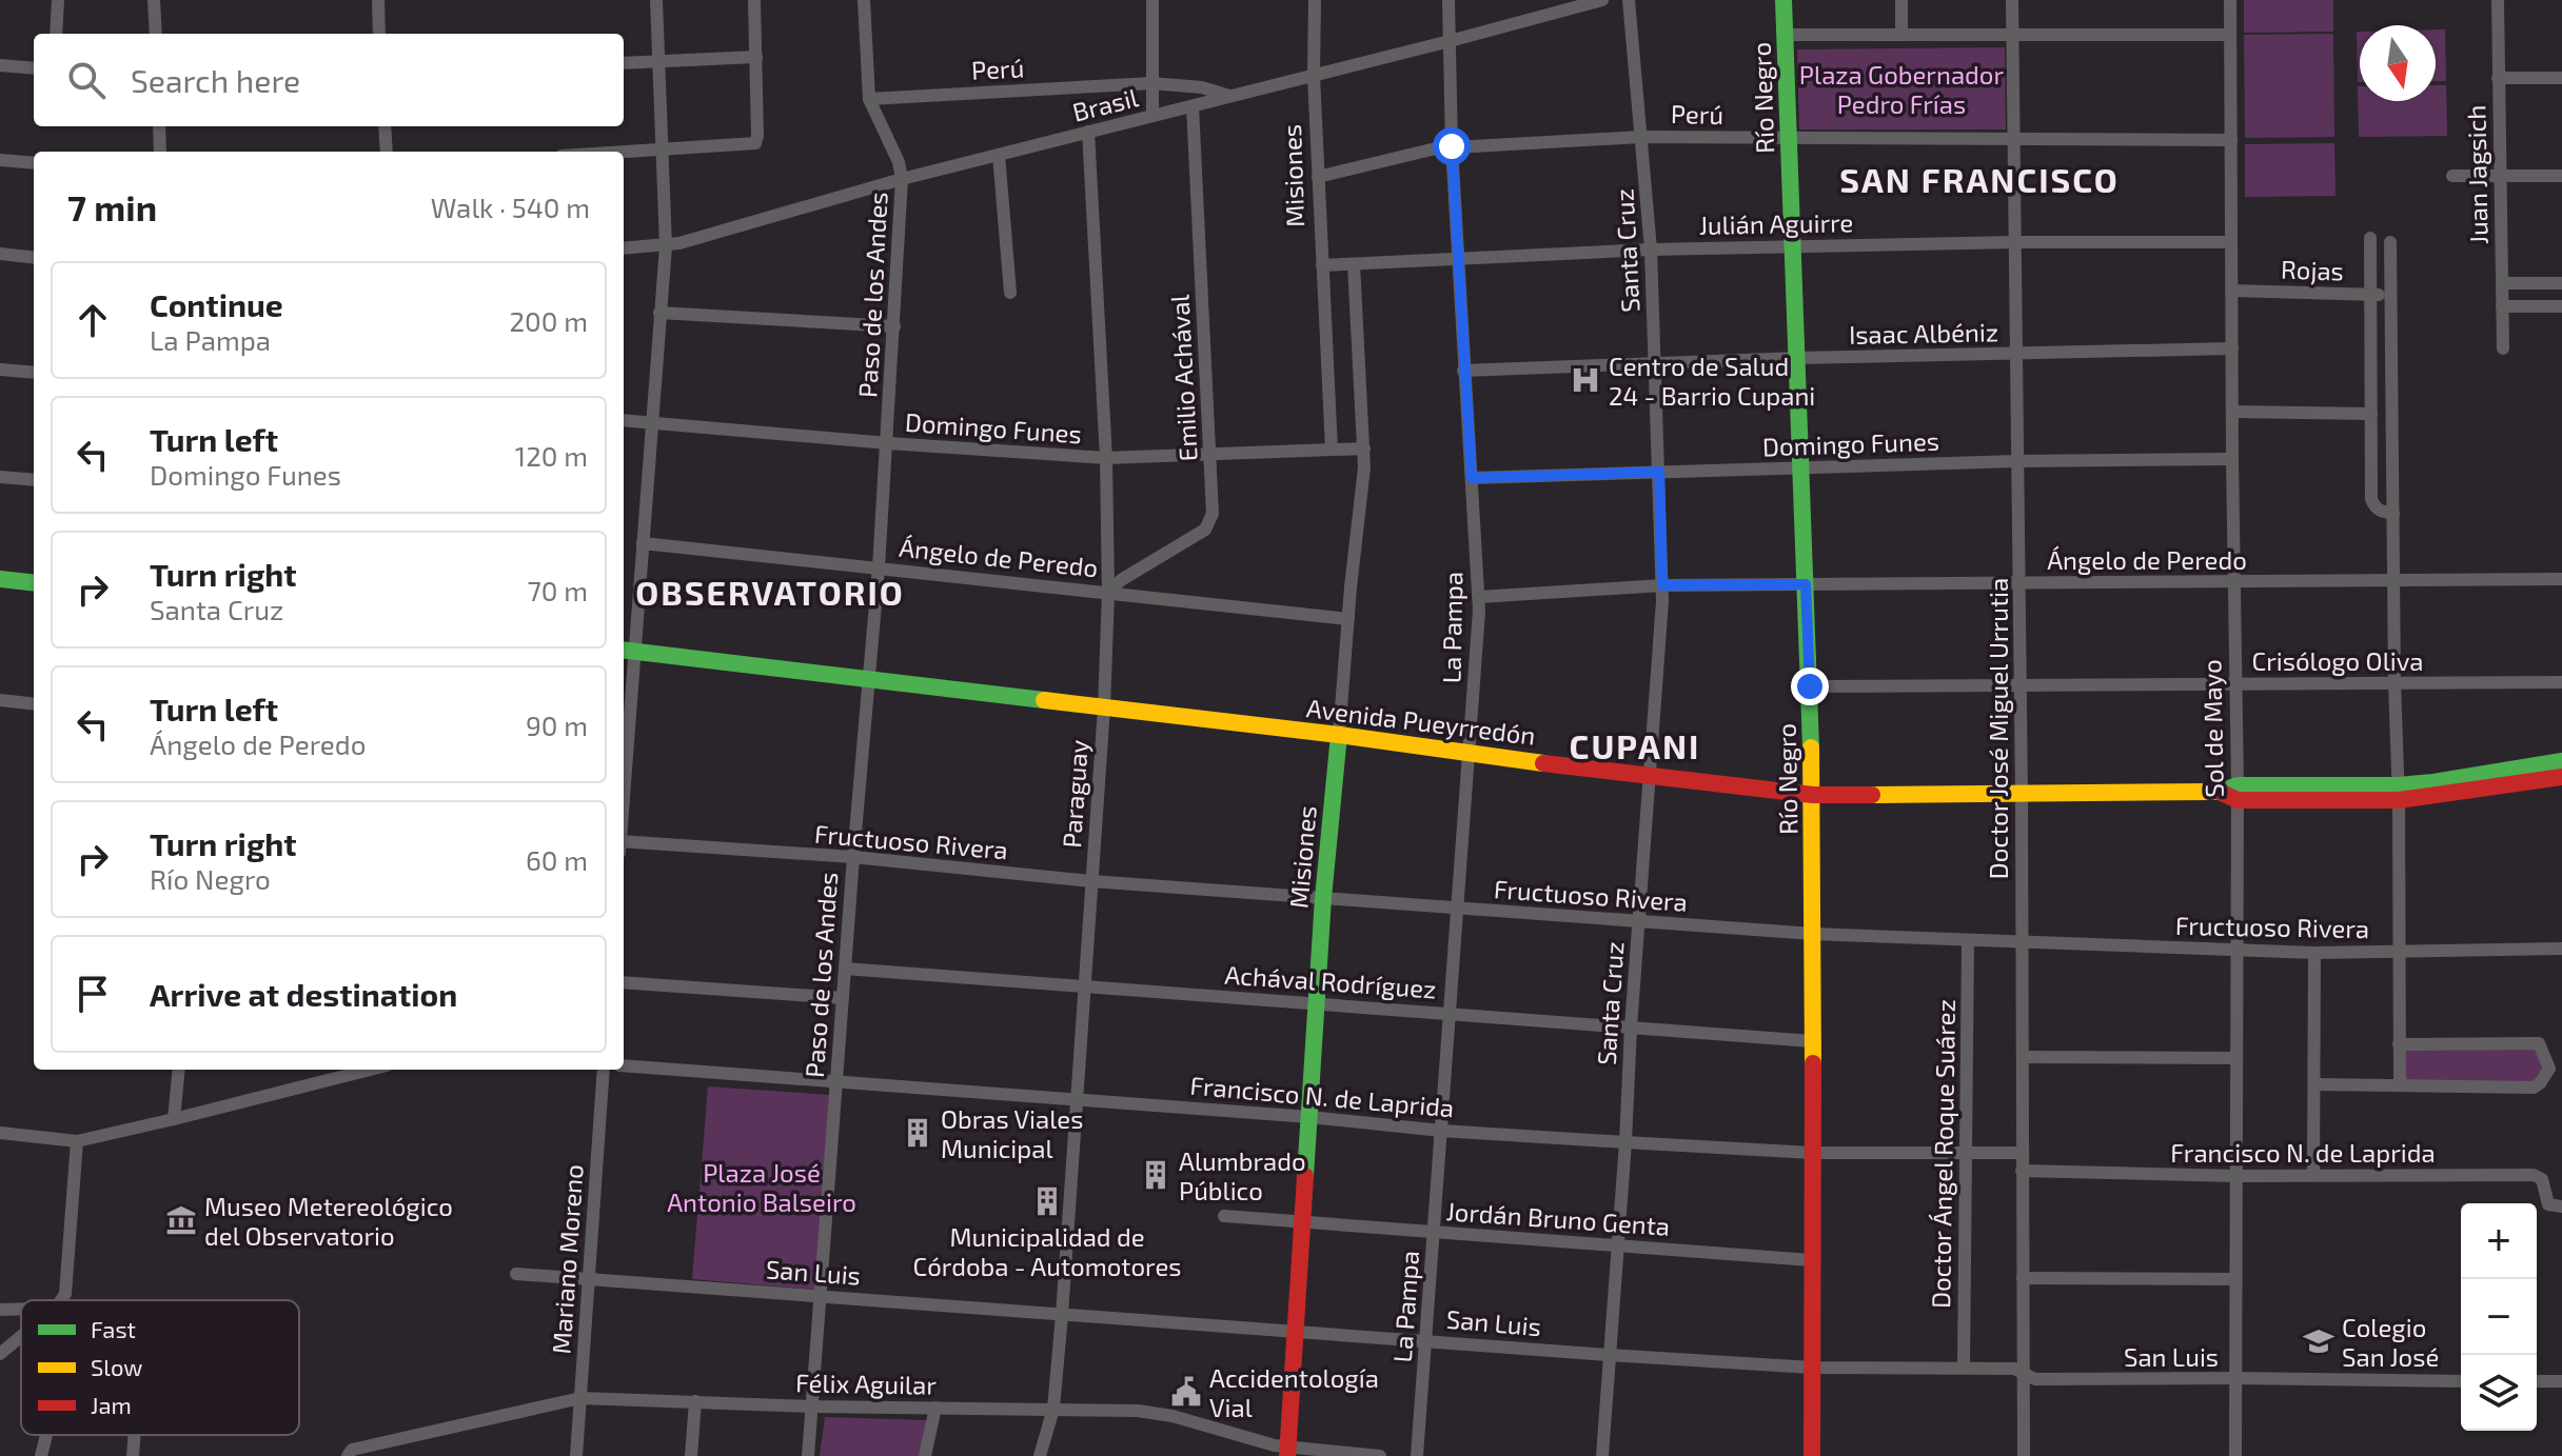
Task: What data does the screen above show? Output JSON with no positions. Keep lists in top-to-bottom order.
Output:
{
  "streets": {
    "street": [
      "Perú",
      "Río Negro",
      "Brasil",
      "Juan Jagsich",
      "Misiones",
      "Julián Aguirre",
      "Santa Cruz",
      "Rojas",
      "Paso de los Andes",
      "Isaac Albéniz",
      "Emilio Achával",
      "Domingo Funes",
      "Ángelo de Peredo",
      "La Pampa",
      "Crisólogo Oliva",
      "Avenida Pueyrredón",
      "Doctor José Miguel Urrutia",
      "Sol de Mayo",
      "Paraguay",
      "Fructuoso Rivera",
      "Achával Rodríguez",
      "Francisco N. de Laprida",
      "Doctor Ángel Roque Suárez",
      "Jordán Bruno Genta",
      "Mariano Moreno",
      "San Luis",
      "Félix Aguilar"
    ]
  },
  "crossings": [
    ["Perú", "Río Negro"],
    ["Perú", "Brasil"],
    ["Perú", "Misiones"],
    ["Perú", "Santa Cruz"],
    ["Perú", "Paso de los Andes"],
    ["Perú", "La Pampa"],
    ["Perú", "Doctor José Miguel Urrutia"],
    ["Perú", "Sol de Mayo"],
    ["Río Negro", "Julián Aguirre"],
    ["Río Negro", "Isaac Albéniz"],
    ["Río Negro", "Domingo Funes"],
    ["Río Negro", "Ángelo de Peredo"],
    ["Río Negro", "Crisólogo Oliva"],
    ["Río Negro", "Avenida Pueyrredón"],
    ["Río Negro", "Fructuoso Rivera"],
    ["Río Negro", "Achával Rodríguez"],
    ["Río Negro", "Francisco N. de Laprida"],
    ["Río Negro", "Jordán Bruno Genta"],
    ["Río Negro", "San Luis"],
    ["Brasil", "Misiones"],
    ["Brasil", "Paso de los Andes"],
    ["Brasil", "Emilio Achával"],
    ["Brasil", "La Pampa"],
    ["Brasil", "Paraguay"],
    ["Misiones", "Julián Aguirre"],
    ["Misiones", "Domingo Funes"],
    ["Misiones", "Ángelo de Peredo"],
    ["Misiones", "Avenida Pueyrredón"],
    ["Misiones", "Fructuoso Rivera"],
    ["Misiones", "Achával Rodríguez"],
    ["Misiones", "Francisco N. de Laprida"],
    ["Misiones", "Jordán Bruno Genta"],
    ["Misiones", "San Luis"],
    ["Misiones", "Félix Aguilar"],
    ["Julián Aguirre", "Santa Cruz"],
    ["Julián Aguirre", "La Pampa"],
    ["Julián Aguirre", "Doctor José Miguel Urrutia"],
    ["Julián Aguirre", "Sol de Mayo"],
    ["Santa Cruz", "Isaac Albéniz"],
    ["Santa Cruz", "Domingo Funes"],
    ["Santa Cruz", "Ángelo de Peredo"],
    ["Santa Cruz", "Avenida Pueyrredón"],
    ["Santa Cruz", "Fructuoso Rivera"],
    ["Santa Cruz", "Achával Rodríguez"],
    ["Santa Cruz", "Francisco N. de Laprida"],
    ["Santa Cruz", "Jordán Bruno Genta"],
    ["Santa Cruz", "San Luis"],
    ["Rojas", "Sol de Mayo"],
    ["Paso de los Andes", "Domingo Funes"],
    ["Paso de los Andes", "Ángelo de Peredo"],
    ["Paso de los Andes", "Avenida Pueyrredón"],
    ["Paso de los Andes", "Fructuoso Rivera"],
    ["Paso de los Andes", "Achával Rodríguez"],
    ["Paso de los Andes", "Francisco N. de Laprida"],
    ["Paso de los Andes", "San Luis"],
    ["Paso de los Andes", "Félix Aguilar"],
    ["Isaac Albéniz", "La Pampa"],
    ["Isaac Albéniz", "Doctor José Miguel Urrutia"],
    ["Isaac Albéniz", "Sol de Mayo"],
    ["Emilio Achával", "Domingo Funes"],
    ["Emilio Achával", "Ángelo de Peredo"],
    ["Emilio Achával", "Paraguay"],
    ["Domingo Funes", "La Pampa"],
    ["Domingo Funes", "Doctor José Miguel Urrutia"],
    ["Domingo Funes", "Sol de Mayo"],
    ["Domingo Funes", "Paraguay"],
    ["Ángelo de Peredo", "La Pampa"],
    ["Ángelo de Peredo", "Doctor José Miguel Urrutia"],
    ["Ángelo de Peredo", "Sol de Mayo"],
    ["Ángelo de Peredo", "Paraguay"],
    ["La Pampa", "Avenida Pueyrredón"],
    ["La Pampa", "Fructuoso Rivera"],
    ["La Pampa", "Achával Rodríguez"],
    ["La Pampa", "Francisco N. de Laprida"],
    ["La Pampa", "Jordán Bruno Genta"],
    ["La Pampa", "San Luis"],
    ["Crisólogo Oliva", "Doctor José Miguel Urrutia"],
    ["Crisólogo Oliva", "Sol de Mayo"],
    ["Avenida Pueyrredón", "Doctor José Miguel Urrutia"],
    ["Avenida Pueyrredón", "Sol de Mayo"],
    ["Avenida Pueyrredón", "Paraguay"],
    ["Doctor José Miguel Urrutia", "Fructuoso Rivera"],
    ["Doctor José Miguel Urrutia", "Francisco N. de Laprida"],
    ["Doctor José Miguel Urrutia", "San Luis"],
    ["Sol de Mayo", "Fructuoso Rivera"],
    ["Sol de Mayo", "Francisco N. de Laprida"],
    ["Sol de Mayo", "San Luis"],
    ["Paraguay", "Fructuoso Rivera"],
    ["Paraguay", "Achával Rodríguez"],
    ["Paraguay", "Francisco N. de Laprida"],
    ["Paraguay", "San Luis"],
    ["Paraguay", "Félix Aguilar"],
    ["Fructuoso Rivera", "Doctor Ángel Roque Suárez"],
    ["Francisco N. de Laprida", "Doctor Ángel Roque Suárez"],
    ["Doctor Ángel Roque Suárez", "San Luis"],
    ["Mariano Moreno", "San Luis"],
    ["Mariano Moreno", "Félix Aguilar"]
  ],
  "districts": ["SAN FRANCISCO", "OBSERVATORIO", "CUPANI"],
  "parks": ["Plaza Gobernador Pedro Frías", "Plaza José Antonio Balseiro"],
  "places": {
    "hospital": ["Centro de Salud 24 - Barrio Cupani"],
    "building": ["Obras Viales Municipal", "Alumbrado Público", "Municipalidad de Córdoba - Automotores"],
    "museum": ["Museo Metereológico del Observatorio"],
    "school or university": ["Colegio San José"],
    "public building": ["Accidentología Vial"]
  },
  "legend": ["Fast", "Slow", "Jam"],
  "north": "bottom",
  "page": {
    "search": "Search here",
    "heading": ["7 min", "Walk · 540 m"],
    "list": [
      ["Continue", "La Pampa", "200 m"],
      ["Turn left", "Domingo Funes", "120 m"],
      ["Turn right", "Santa Cruz", "70 m"],
      ["Turn left", "Ángelo de Peredo", "90 m"],
      ["Turn right", "Río Negro", "60 m"],
      "Arrive at destination"
    ],
    "map_buttons": ["+", "−"]
  }
}
